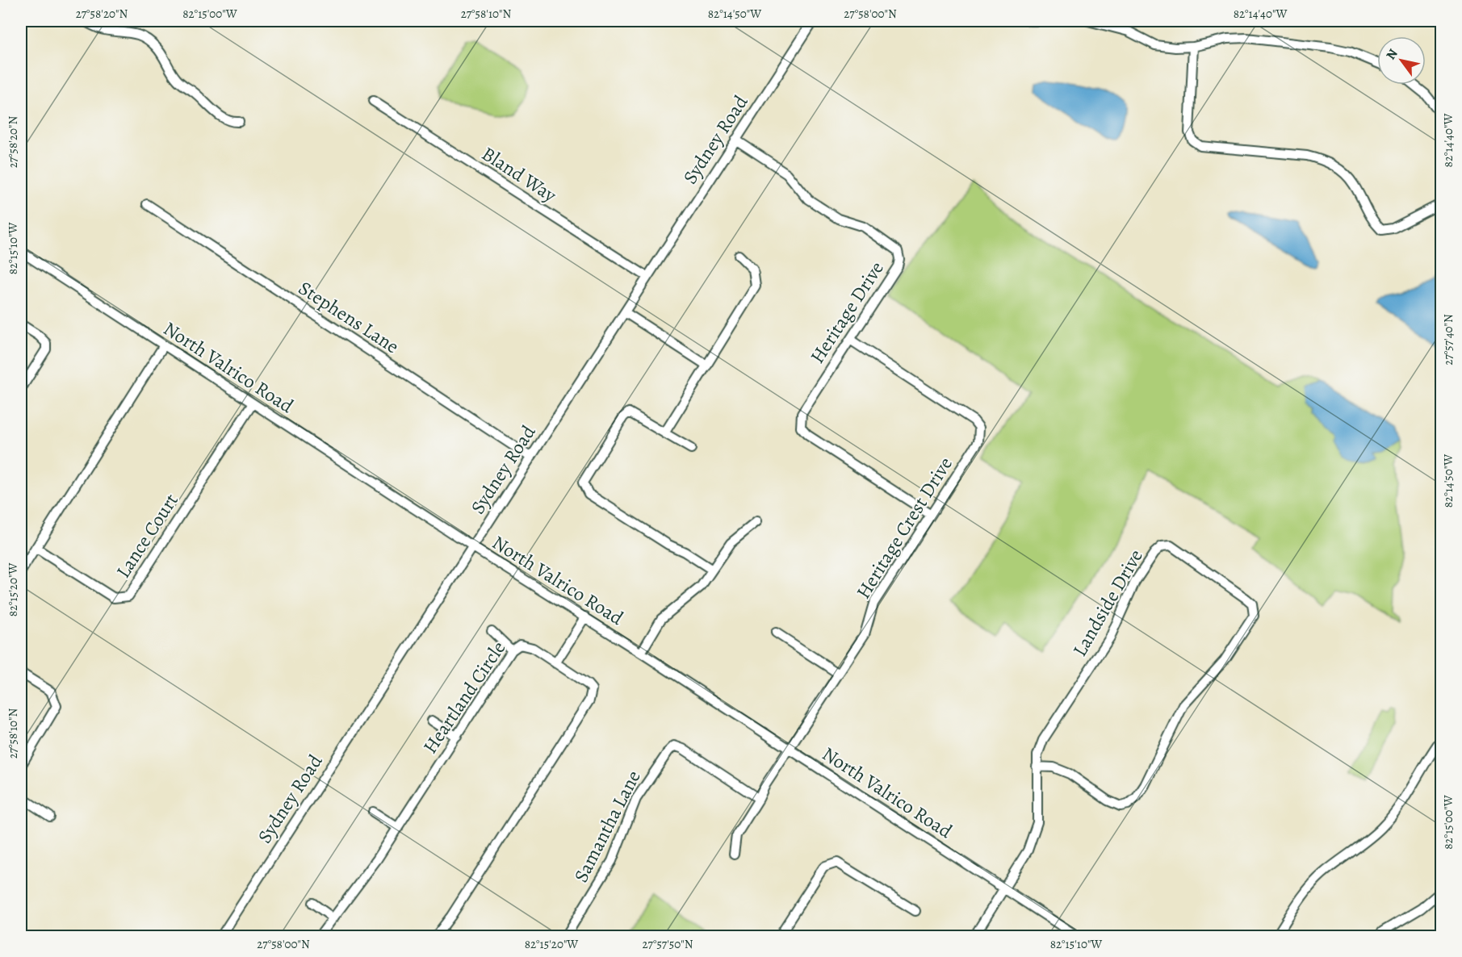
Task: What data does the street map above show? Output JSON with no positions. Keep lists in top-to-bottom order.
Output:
{
  "streets": {
    "street": [
      "Sydney Road",
      "Bland Way",
      "Heritage Drive",
      "Stephens Lane",
      "North Valrico Road",
      "Heritage Crest Drive",
      "Lance Court",
      "Landside Drive",
      "Heartland Circle",
      "Samantha Lane"
    ]
  },
  "crossings": [
    ["Sydney Road", "Bland Way"],
    ["Sydney Road", "Heritage Drive"],
    ["Sydney Road", "Stephens Lane"],
    ["Sydney Road", "North Valrico Road"],
    ["Heritage Drive", "Heritage Crest Drive"],
    ["North Valrico Road", "Heritage Crest Drive"],
    ["North Valrico Road", "Lance Court"],
    ["North Valrico Road", "Landside Drive"],
    ["Heritage Crest Drive", "Samantha Lane"]
  ],
  "north": "top left",
  "coordinates": [
    "27°58'20\"N",
    "82°15'00\"W",
    "27°58'10\"N",
    "82°14'50\"W",
    "27°58'00\"N",
    "82°14'40\"W",
    "82°15'10\"W",
    "27°57'40\"N",
    "82°15'20\"W",
    "27°57'50\"N"
  ]
}
